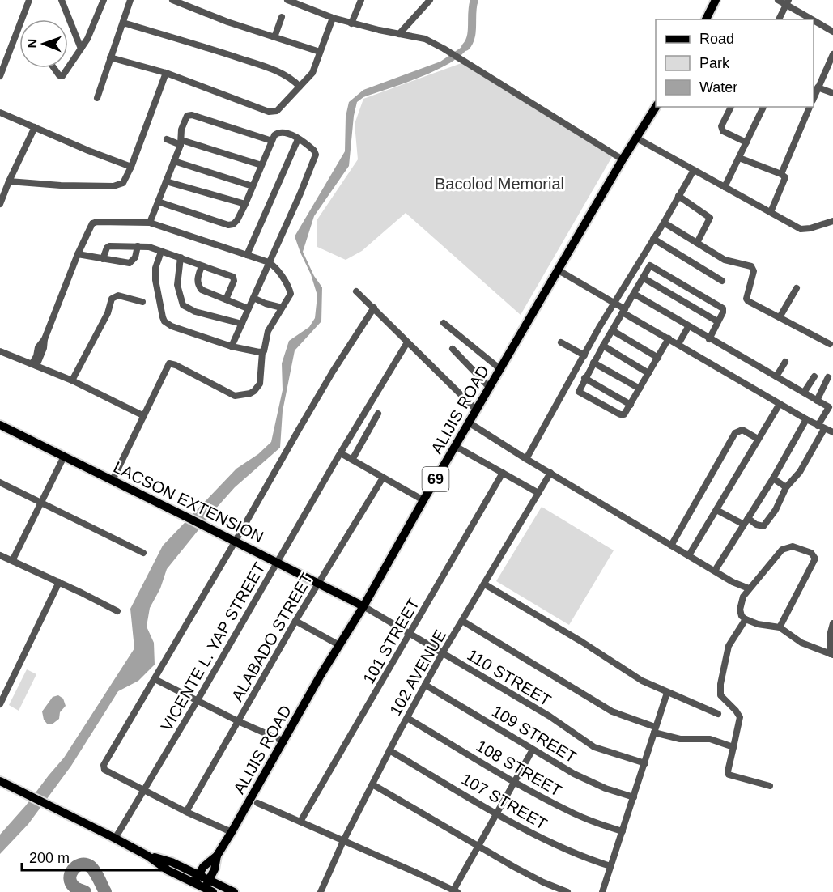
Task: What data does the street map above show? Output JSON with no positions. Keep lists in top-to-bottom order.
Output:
{
  "streets": {
    "main road": ["ALIJIS ROAD", "69", "LACSON EXTENSION"],
    "street": [
      "ALABADO STREET",
      "101 STREET",
      "VICENTE L. YAP STREET",
      "102 AVENUE",
      "110 STREET",
      "109 STREET",
      "108 STREET",
      "107 STREET"
    ]
  },
  "crossings": [
    ["ALIJIS ROAD", "LACSON EXTENSION"],
    ["ALIJIS ROAD", "110 STREET"],
    ["LACSON EXTENSION", "ALABADO STREET"],
    ["LACSON EXTENSION", "VICENTE L. YAP STREET"],
    ["LACSON EXTENSION", "110 STREET"],
    ["101 STREET", "110 STREET"],
    ["102 AVENUE", "110 STREET"],
    ["102 AVENUE", "109 STREET"],
    ["102 AVENUE", "108 STREET"],
    ["102 AVENUE", "107 STREET"]
  ],
  "parks": ["Bacolod Memorial"],
  "legend": ["Road", "Park", "Water"],
  "scale_bar": "200 m",
  "north": "left"
}
